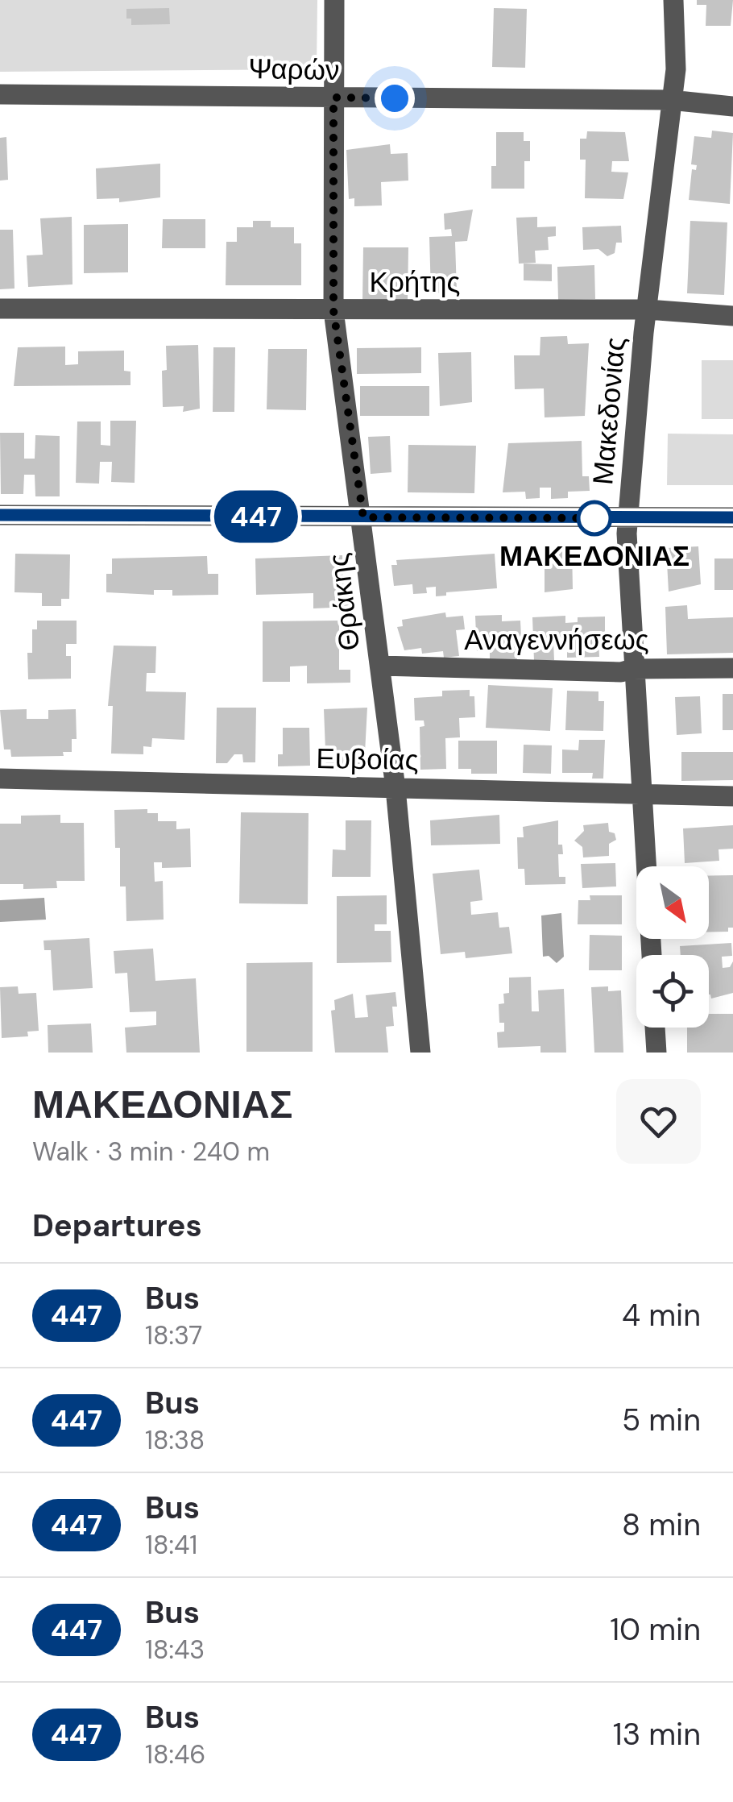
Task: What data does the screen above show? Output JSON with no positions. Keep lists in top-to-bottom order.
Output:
{
  "streets": {
    "street": [
      "Ψαρών",
      "Κρήτης",
      "Μακεδονίας",
      "Θράκης",
      "Αναγεννήσεως",
      "Ευβοίας"
    ]
  },
  "crossings": [
    ["Ψαρών", "Μακεδονίας"],
    ["Ψαρών", "Θράκης"],
    ["Κρήτης", "Μακεδονίας"],
    ["Κρήτης", "Θράκης"],
    ["Μακεδονίας", "Αναγεννήσεως"],
    ["Μακεδονίας", "Ευβοίας"],
    ["Θράκης", "Αναγεννήσεως"],
    ["Θράκης", "Ευβοίας"]
  ],
  "places": ["ΜΑΚΕΔΟΝΙΑΣ"],
  "lines": ["bus line 447"],
  "north": "bottom right",
  "page": {
    "on_map": "447",
    "heading": [
      ["ΜΑΚΕΔΟΝΙΑΣ", "Walk · 3 min · 240 m"],
      "Departures"
    ],
    "list": [
      {
        "mark": "447",
        "name": "Bus",
        "note": "18:37",
        "value": "4 min"
      },
      {
        "mark": "447",
        "name": "Bus",
        "note": "18:38",
        "value": "5 min"
      },
      {
        "mark": "447",
        "name": "Bus",
        "note": "18:41",
        "value": "8 min"
      },
      {
        "mark": "447",
        "name": "Bus",
        "note": "18:43",
        "value": "10 min"
      },
      {
        "mark": "447",
        "name": "Bus",
        "note": "18:46",
        "value": "13 min"
      }
    ]
  }
}
